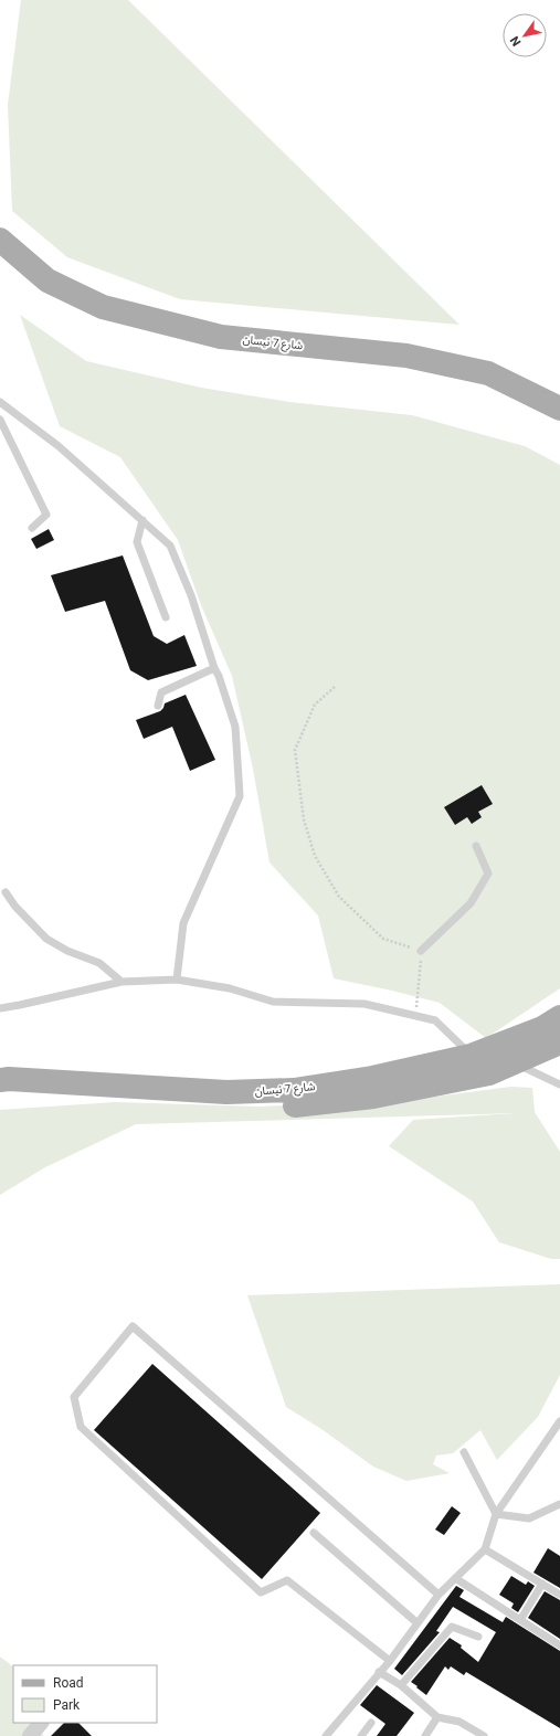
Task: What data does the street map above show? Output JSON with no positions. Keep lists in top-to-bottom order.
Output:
{
  "streets": {
    "main road": ["شارع 7 نيسان"]
  },
  "legend": ["Road", "Park"],
  "north": "bottom left"
}
